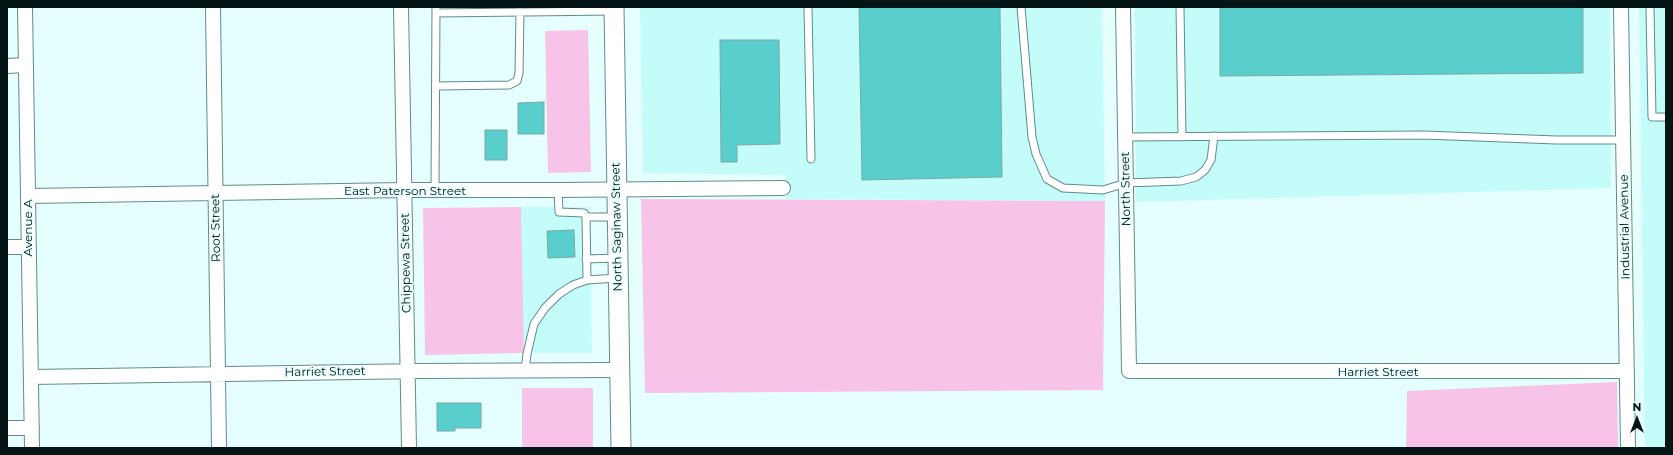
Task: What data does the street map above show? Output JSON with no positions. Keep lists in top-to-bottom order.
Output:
{
  "streets": {
    "main road": ["North Saginaw Street"],
    "street": [
      "North Street",
      "East Paterson Street",
      "Industrial Avenue",
      "Avenue A",
      "Root Street",
      "Chippewa Street",
      "Harriet Street"
    ]
  },
  "crossings": [
    ["North Street", "Harriet Street"],
    ["East Paterson Street", "North Saginaw Street"],
    ["East Paterson Street", "Avenue A"],
    ["East Paterson Street", "Root Street"],
    ["East Paterson Street", "Chippewa Street"],
    ["North Saginaw Street", "Harriet Street"],
    ["Industrial Avenue", "Harriet Street"],
    ["Avenue A", "Harriet Street"],
    ["Root Street", "Harriet Street"],
    ["Chippewa Street", "Harriet Street"]
  ],
  "north": "top"
}
